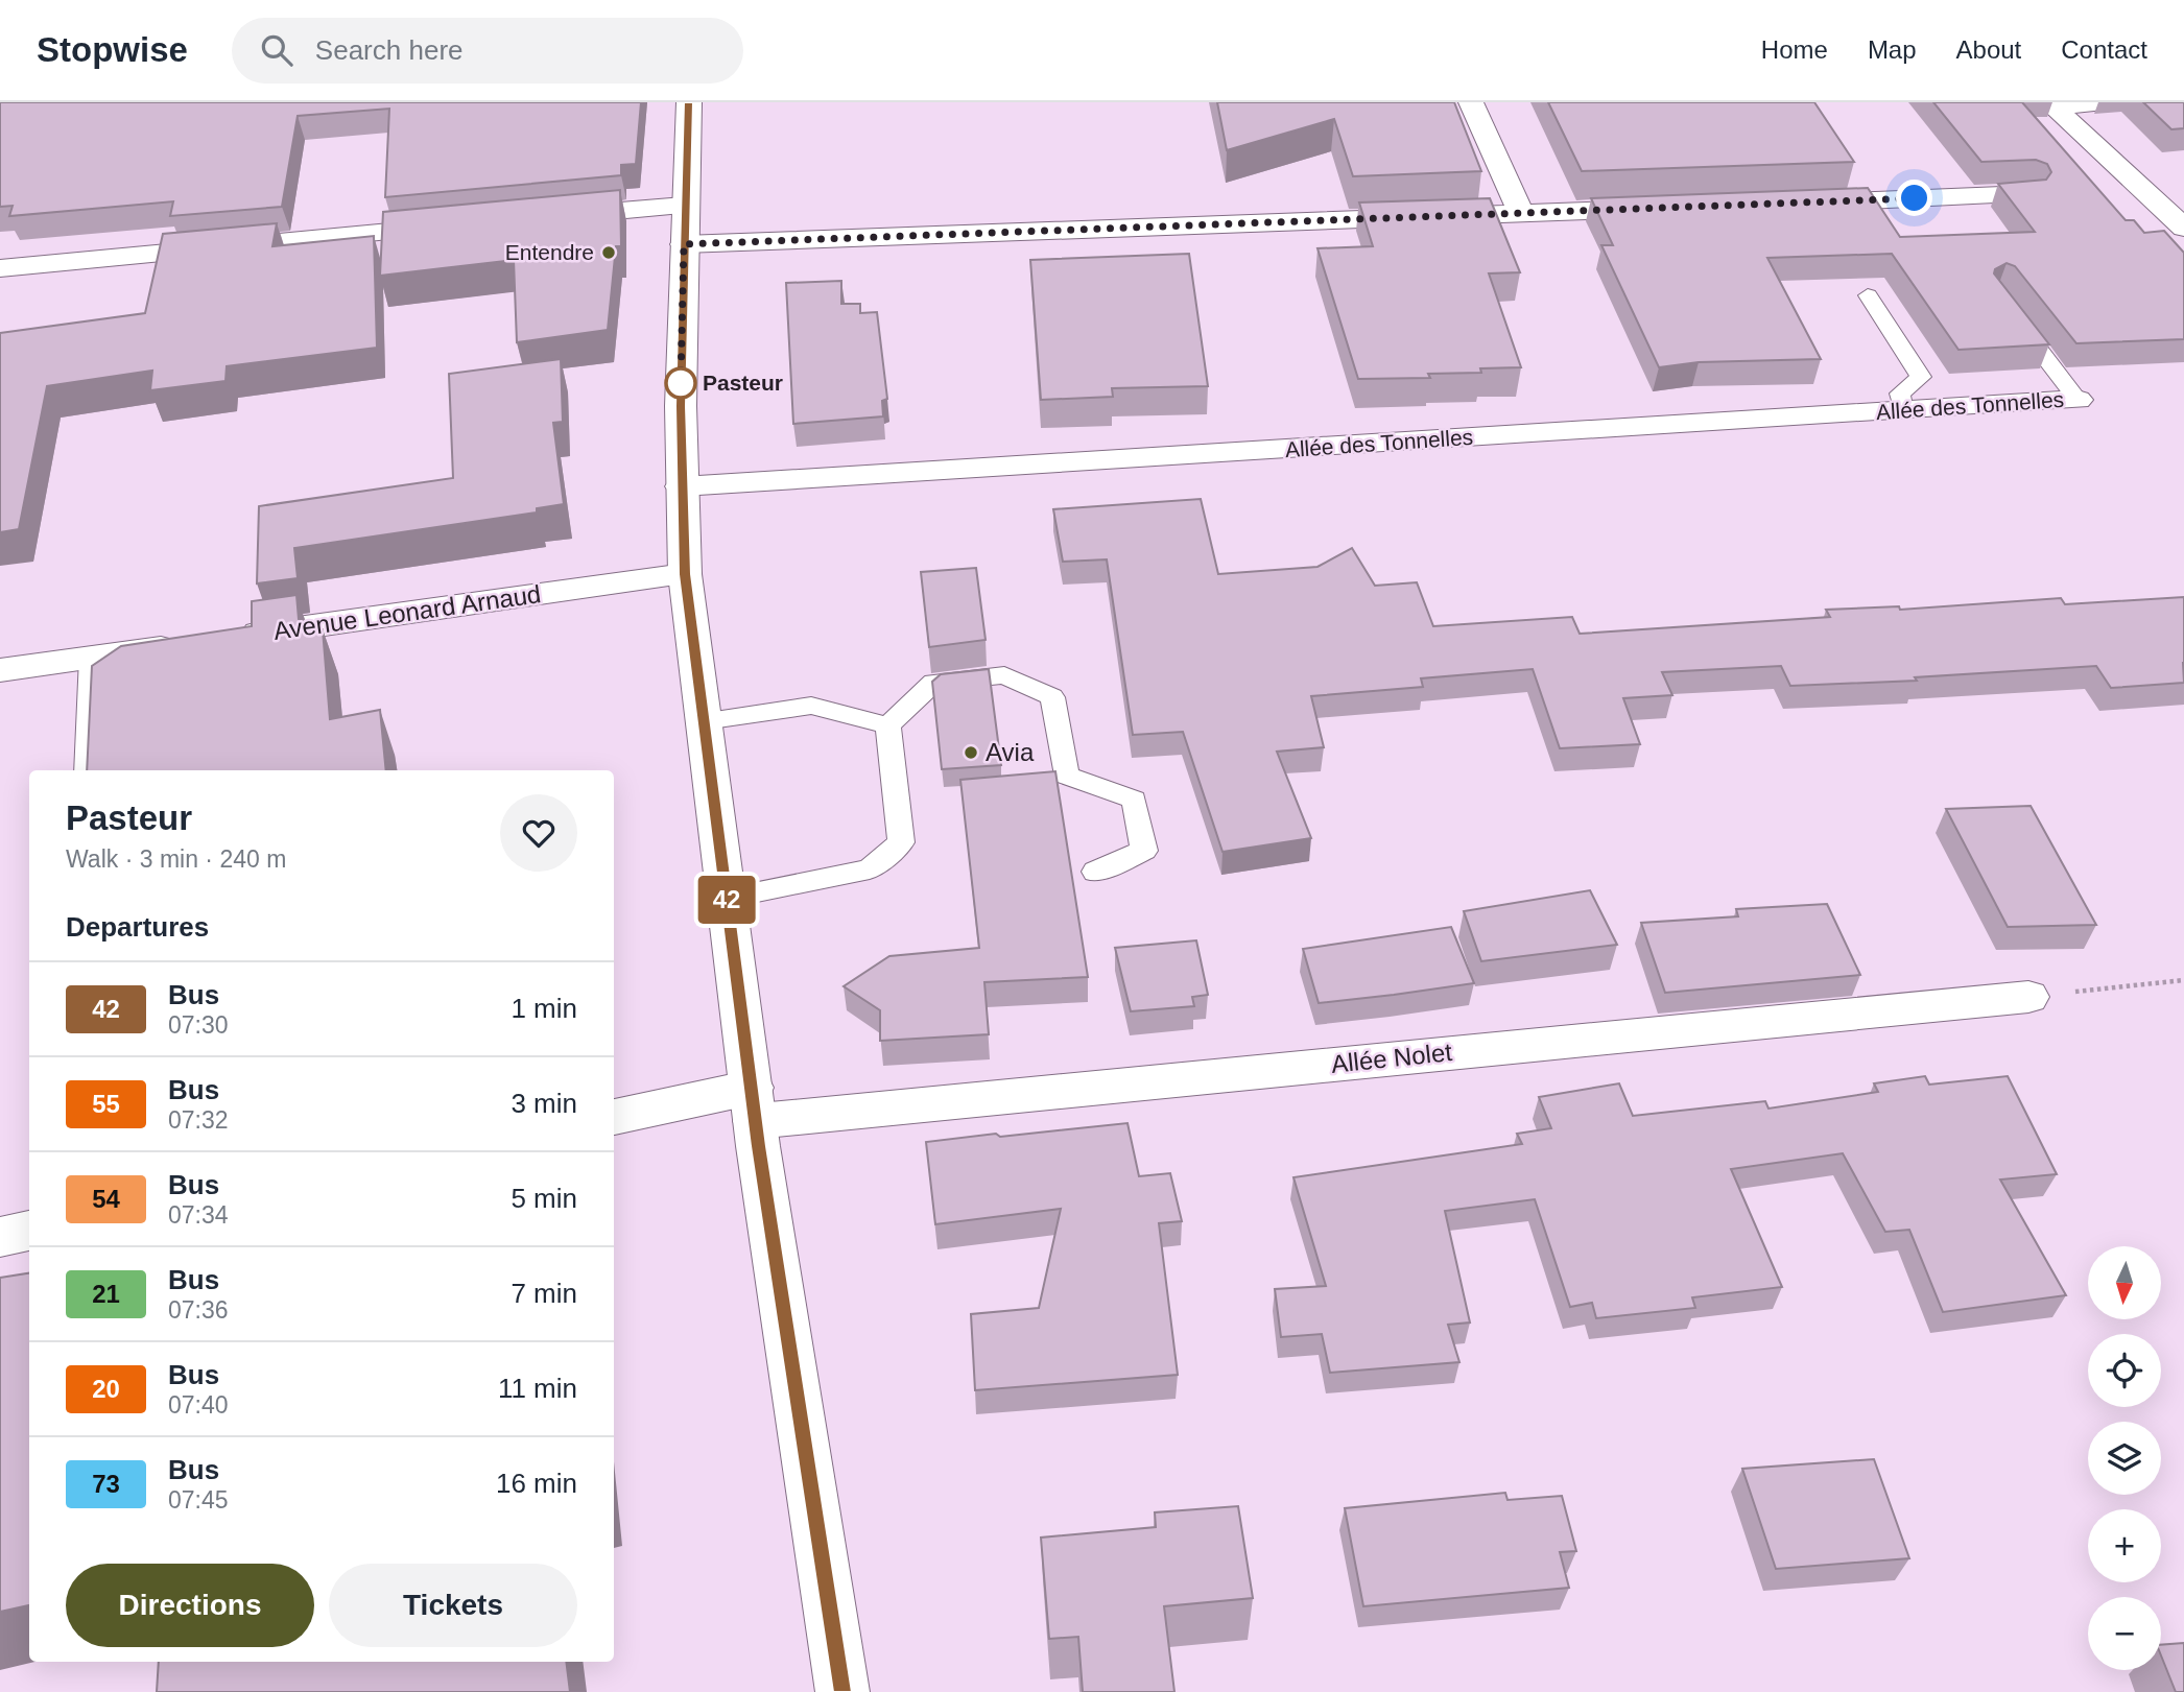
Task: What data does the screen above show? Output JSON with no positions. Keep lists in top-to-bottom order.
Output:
{
  "streets": {
    "street": ["Allée des Tonnelles", "Avenue Leonard Arnaud", "Allée Nolet"]
  },
  "places": ["Entendre", "Pasteur", "Avia"],
  "lines": ["bus line 42"],
  "north": "bottom",
  "page": {
    "header": "Stopwise",
    "search": "Search here",
    "nav": [
      "Home",
      "Map",
      "About",
      "Contact"
    ],
    "on_map": "42",
    "heading": [
      ["Pasteur", "Walk · 3 min · 240 m"],
      "Departures"
    ],
    "list": [
      {
        "mark": "42",
        "name": "Bus",
        "note": "07:30",
        "value": "1 min"
      },
      {
        "mark": "55",
        "name": "Bus",
        "note": "07:32",
        "value": "3 min"
      },
      {
        "mark": "54",
        "name": "Bus",
        "note": "07:34",
        "value": "5 min"
      },
      {
        "mark": "21",
        "name": "Bus",
        "note": "07:36",
        "value": "7 min"
      },
      {
        "mark": "20",
        "name": "Bus",
        "note": "07:40",
        "value": "11 min"
      },
      {
        "mark": "73",
        "name": "Bus",
        "note": "07:45",
        "value": "16 min"
      }
    ],
    "map_buttons": ["+", "−"],
    "buttons": ["Directions", "Tickets"]
  }
}
